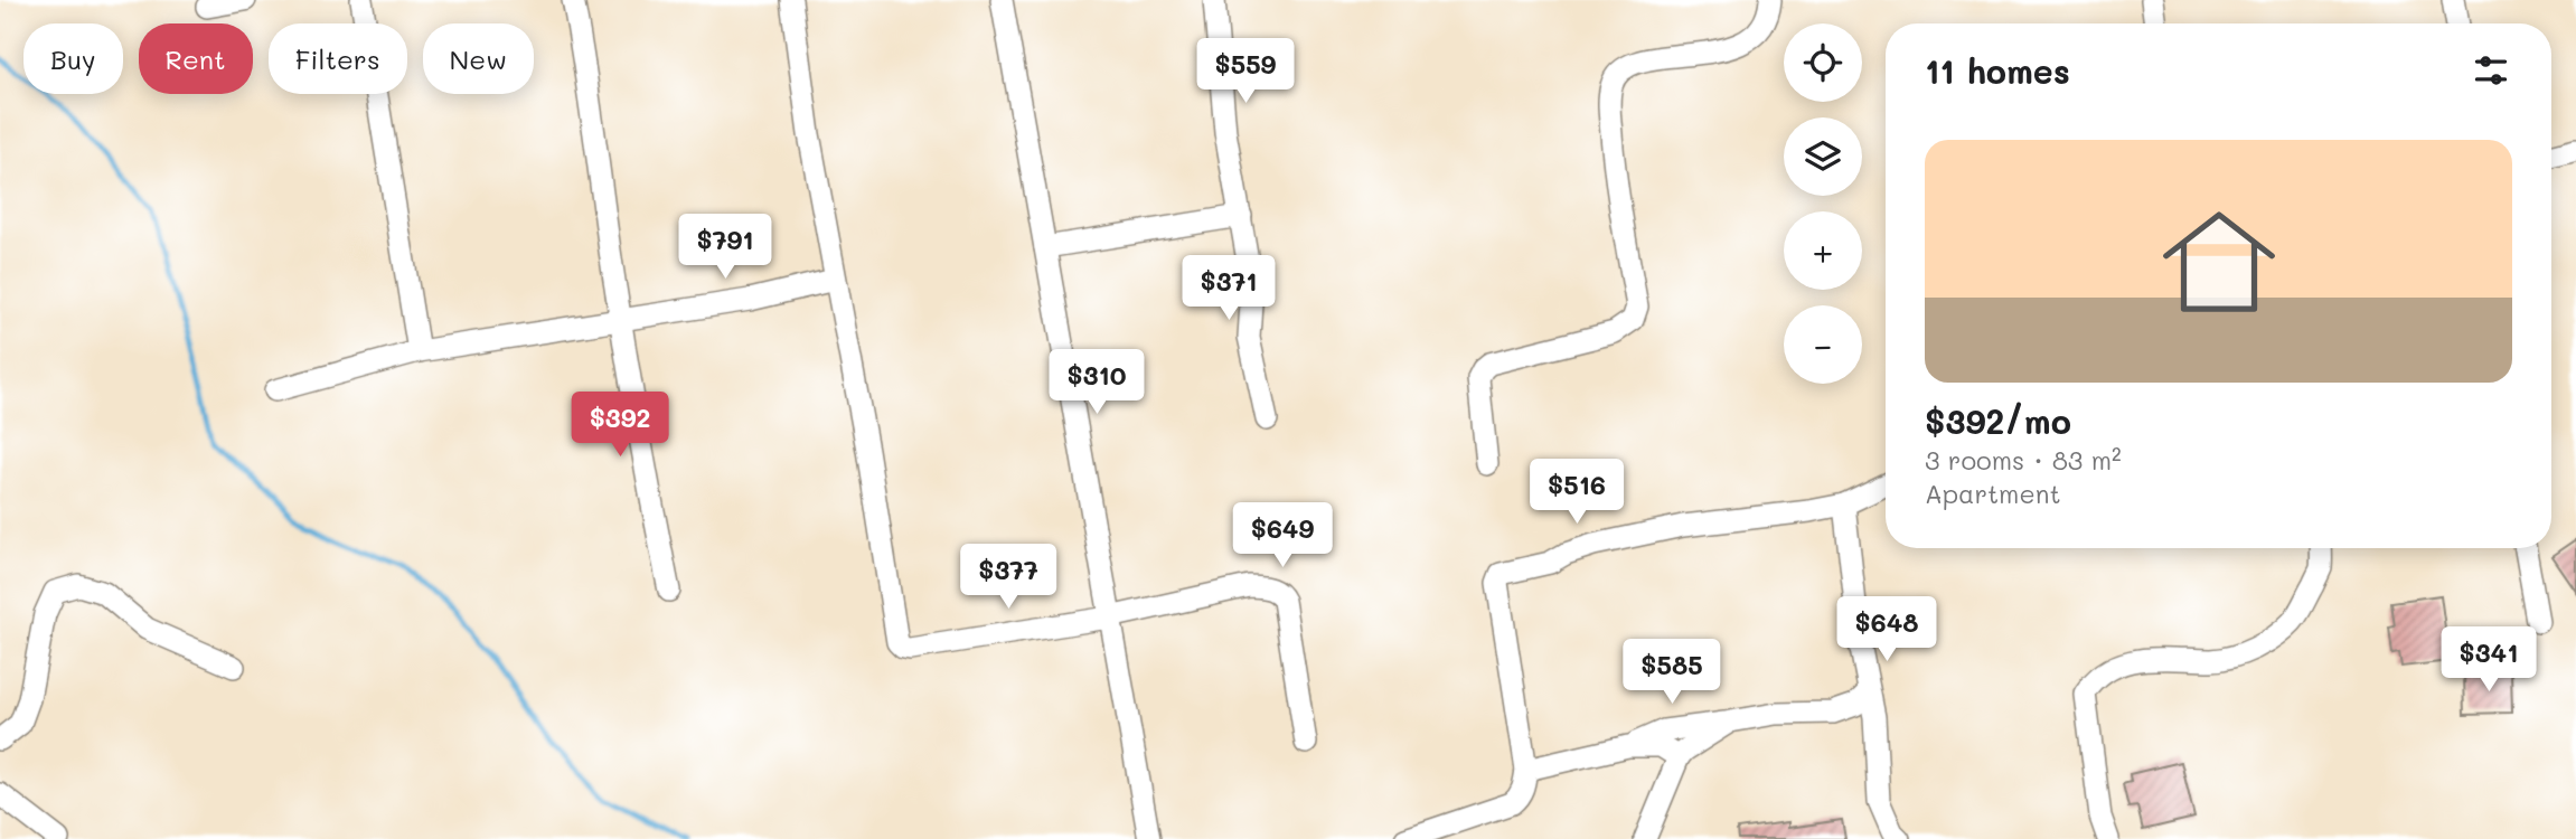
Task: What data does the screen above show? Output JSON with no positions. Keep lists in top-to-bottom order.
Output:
{
  "page": {
    "map_buttons": ["+", "−"],
    "chip": [
      "Buy",
      "Rent",
      "Filters",
      "New"
    ],
    "heading": "11 homes",
    "price": [
      "$559",
      "$791",
      "$371",
      "$310",
      "$392",
      "$516",
      "$649",
      "$377",
      "$648",
      "$341",
      "$585"
    ],
    "list": [
      {
        "name": "$392/mo",
        "note": "3 rooms · 83 m² · Apartment"
      }
    ]
  }
}
